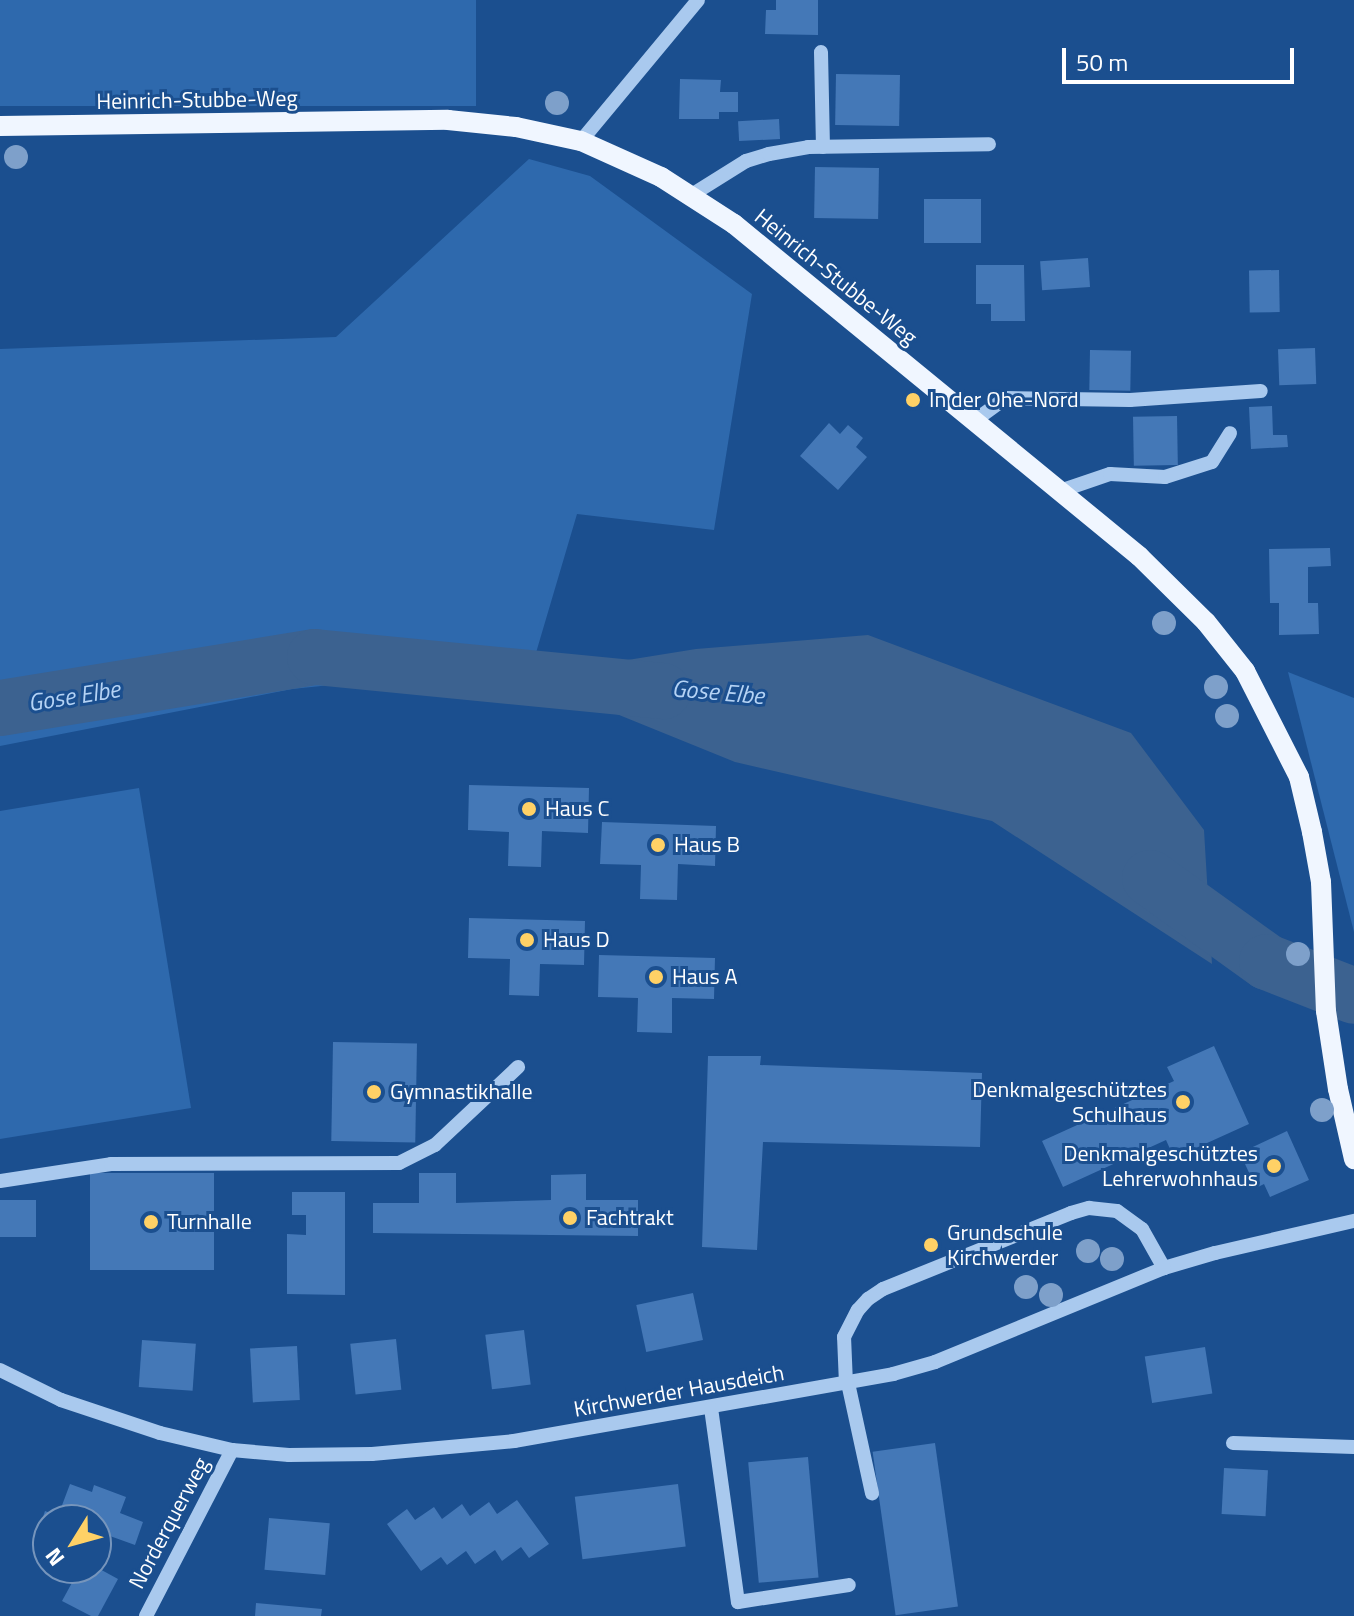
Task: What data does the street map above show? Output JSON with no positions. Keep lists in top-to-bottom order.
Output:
{
  "streets": {
    "main road": ["Heinrich-Stubbe-Weg"],
    "street": ["Kirchwerder Hausdeich", "Norderquerweg"]
  },
  "crossings": [
    ["Kirchwerder Hausdeich", "Norderquerweg"]
  ],
  "water": ["Gose Elbe"],
  "places": [
    "In der Ohe-Nord",
    "Haus C",
    "Haus B",
    "Haus D",
    "Haus A",
    "Gymnastikhalle",
    "Denkmalgeschütztes Schulhaus",
    "Denkmalgeschütztes Lehrerwohnhaus",
    "Fachtrakt",
    "Turnhalle",
    "Grundschule Kirchwerder"
  ],
  "scale_bar": "50 m",
  "north": "bottom left"
}
